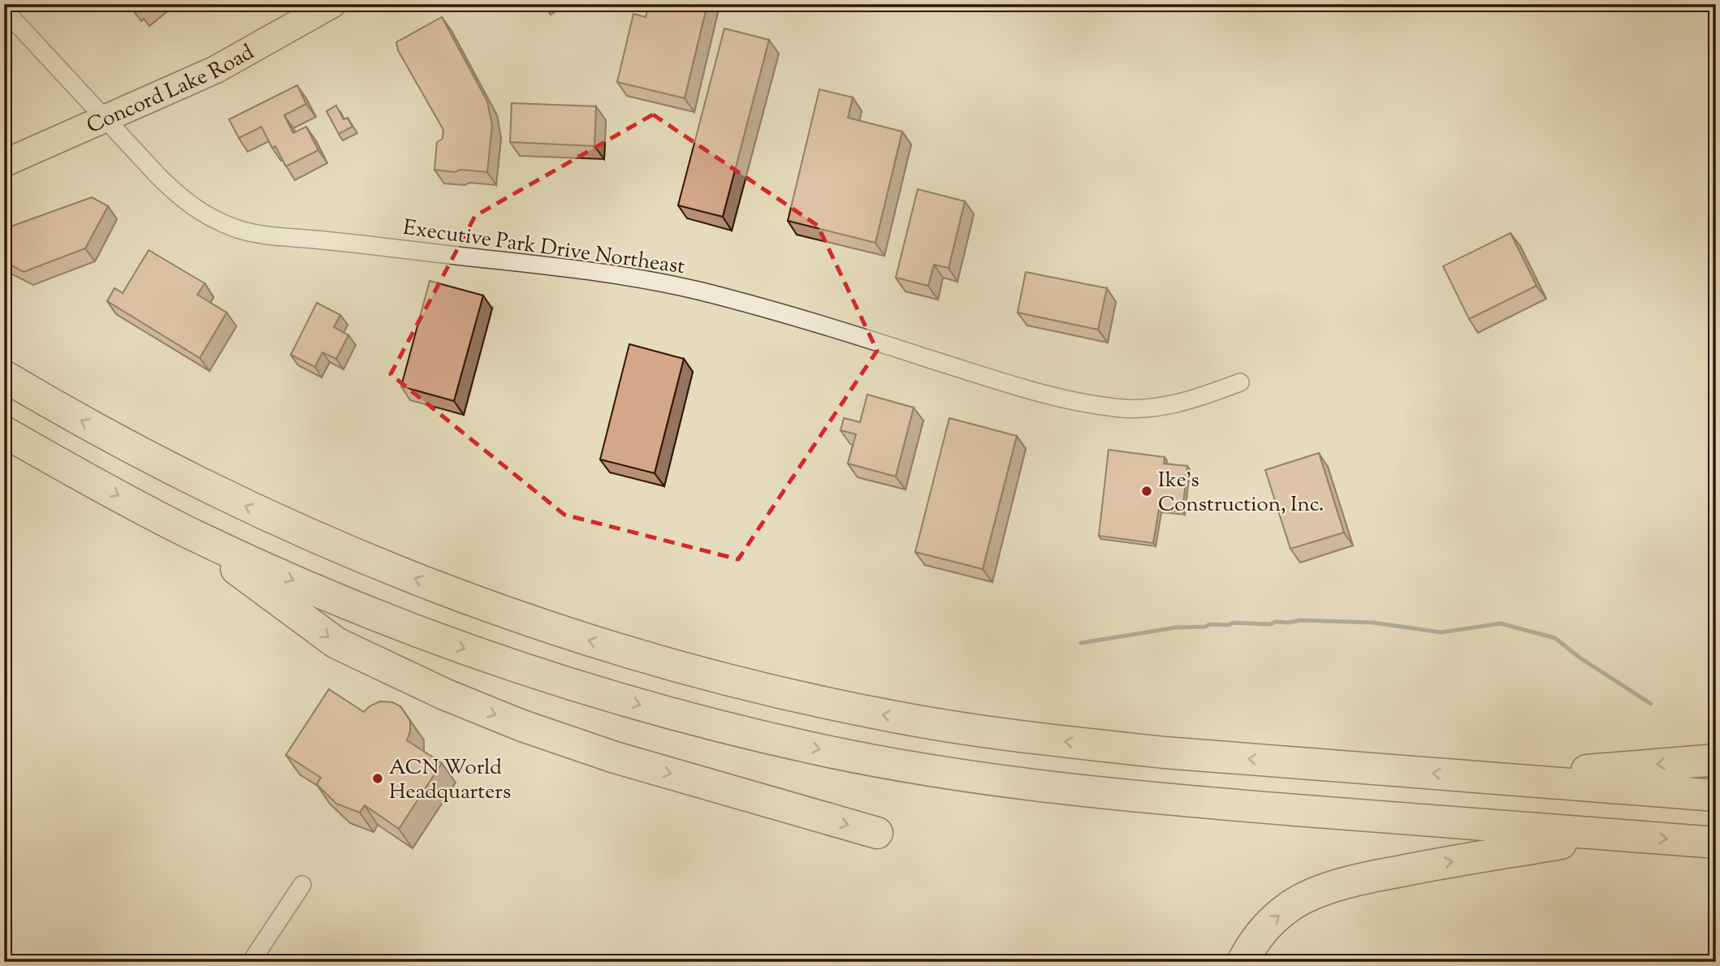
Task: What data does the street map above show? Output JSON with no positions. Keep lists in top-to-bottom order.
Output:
{
  "streets": {
    "main road": ["Concord Lake Road"],
    "street": ["Executive Park Drive Northeast"]
  },
  "crossings": [
    ["Concord Lake Road", "Executive Park Drive Northeast"]
  ],
  "places": ["Ike's Construction, Inc.", "ACN World Headquarters"]
}
